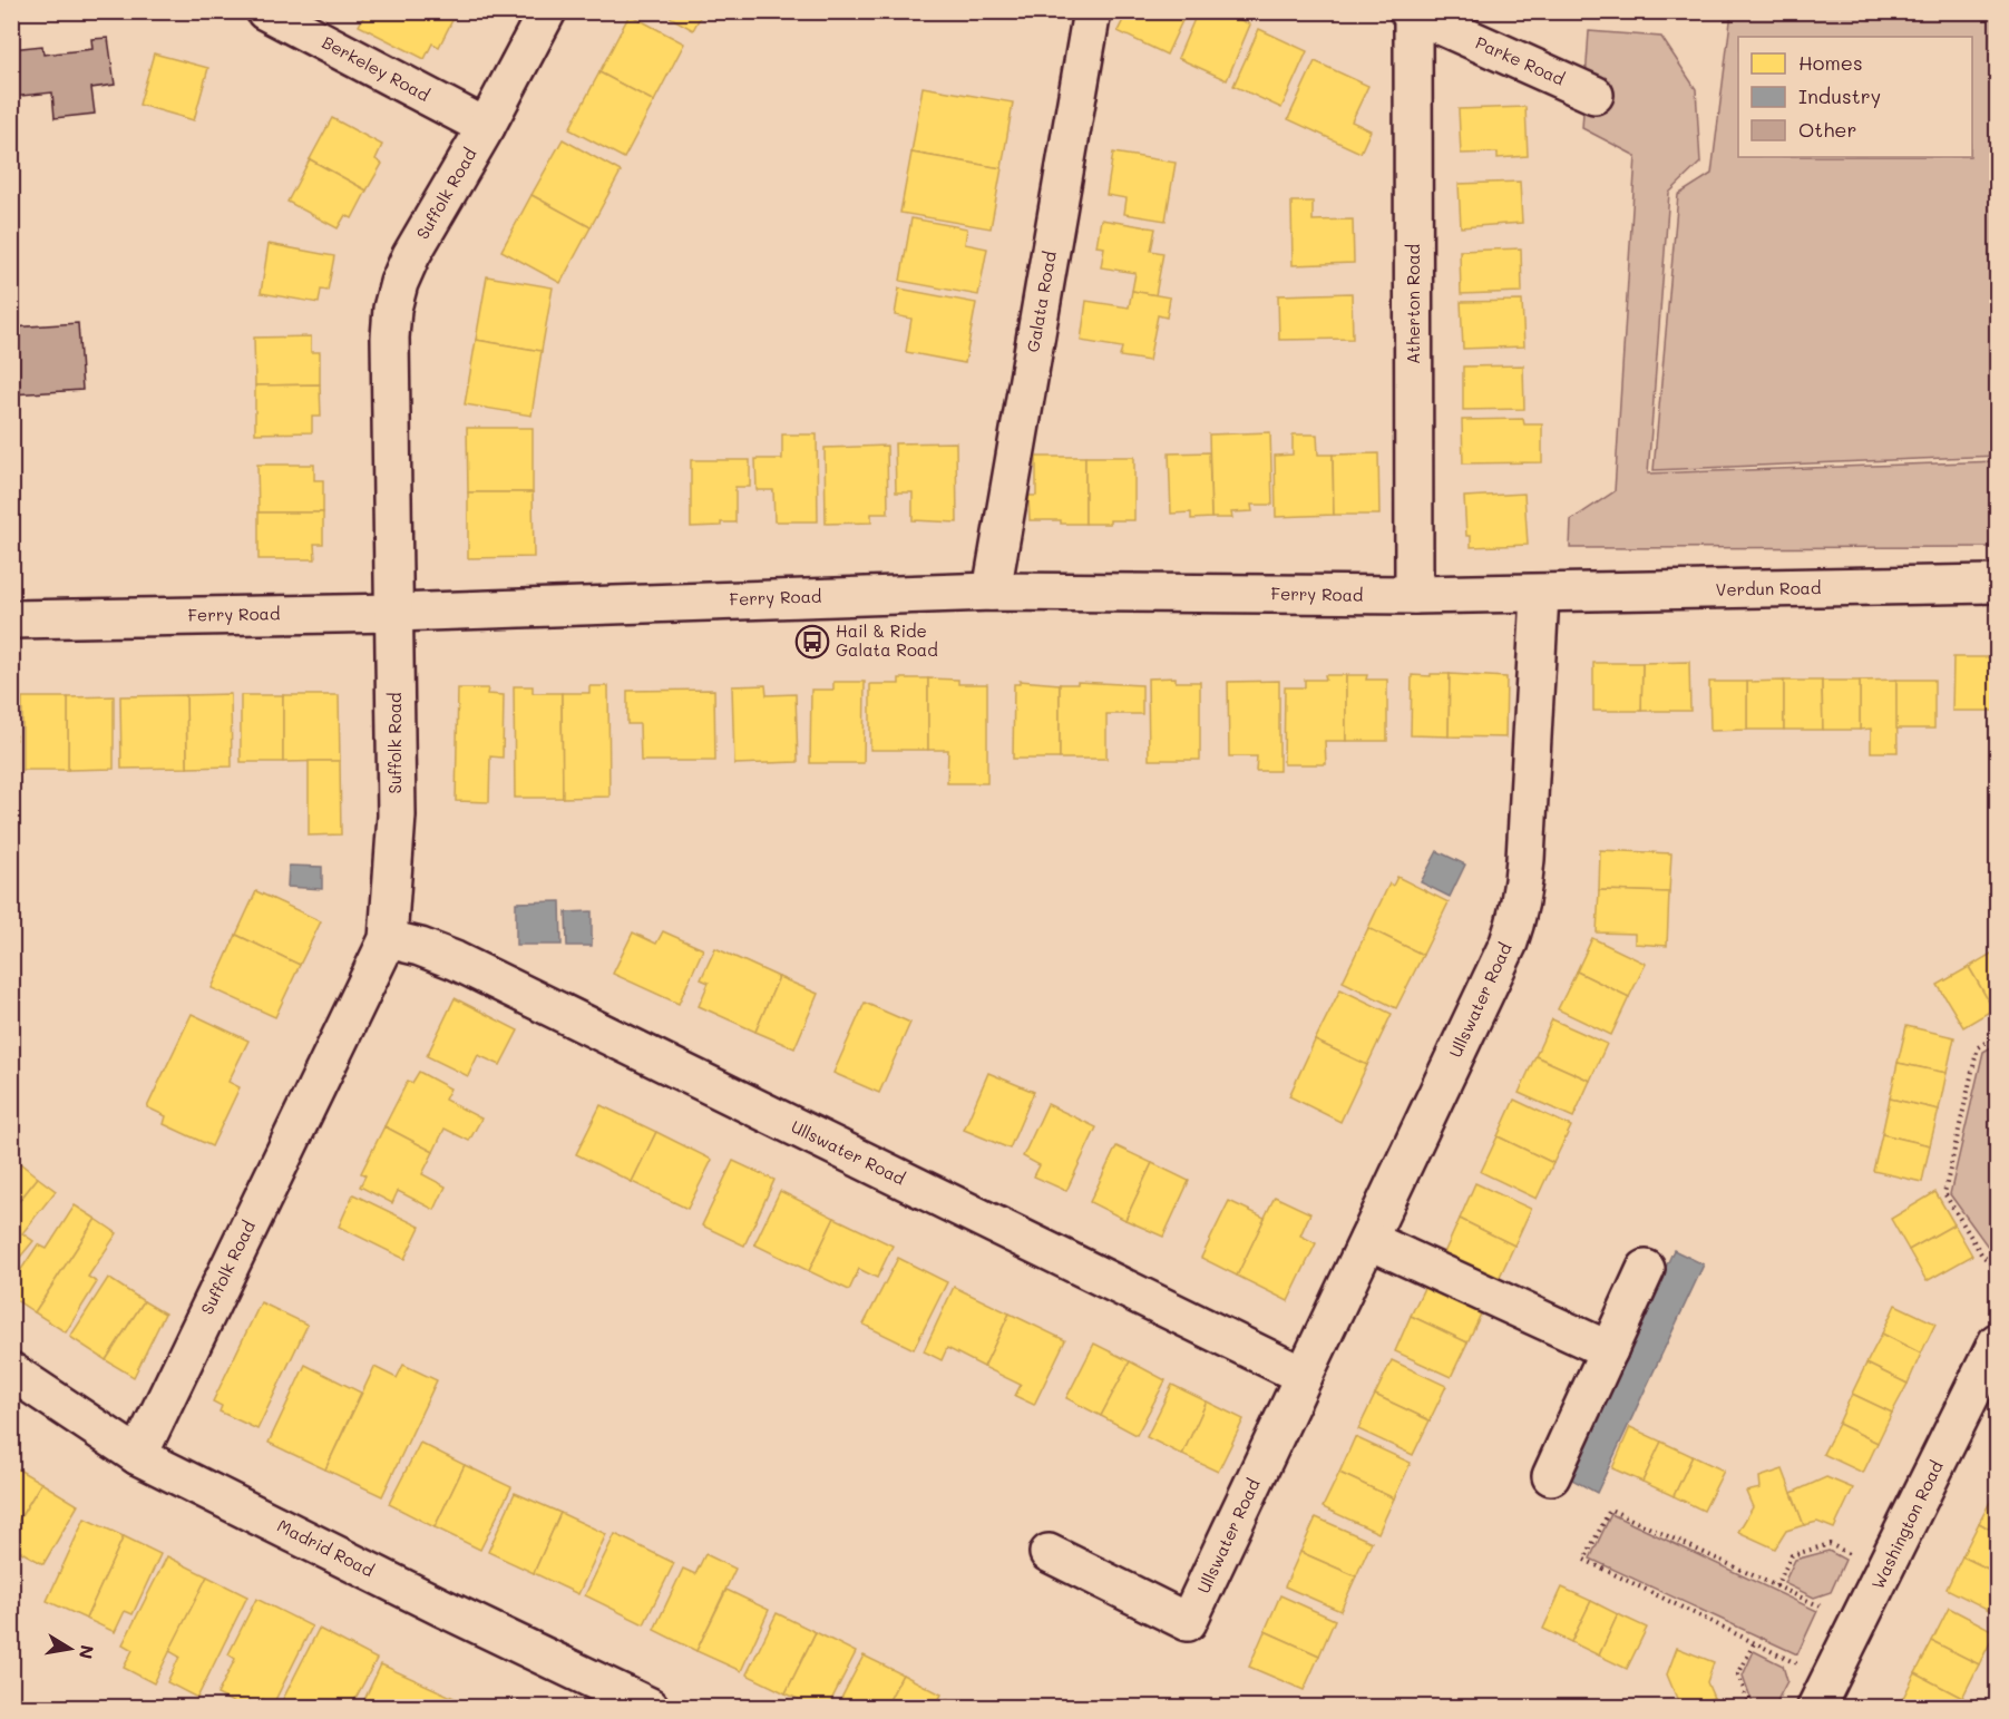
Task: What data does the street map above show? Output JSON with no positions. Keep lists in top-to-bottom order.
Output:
{
  "streets": {
    "street": [
      "Parke Road",
      "Berkeley Road",
      "Suffolk Road",
      "Galata Road",
      "Atherton Road",
      "Verdun Road",
      "Ferry Road",
      "Ullswater Road",
      "Washington Road",
      "Madrid Road"
    ]
  },
  "crossings": [
    ["Parke Road", "Atherton Road"],
    ["Berkeley Road", "Suffolk Road"],
    ["Suffolk Road", "Ferry Road"],
    ["Suffolk Road", "Ullswater Road"],
    ["Suffolk Road", "Madrid Road"],
    ["Galata Road", "Ferry Road"],
    ["Atherton Road", "Ferry Road"],
    ["Verdun Road", "Ferry Road"],
    ["Verdun Road", "Ullswater Road"],
    ["Ferry Road", "Ullswater Road"]
  ],
  "places": {
    "bus stop": ["Hail & Ride Galata Road"]
  },
  "legend": ["Homes", "Industry", "Other"],
  "north": "right"
}
